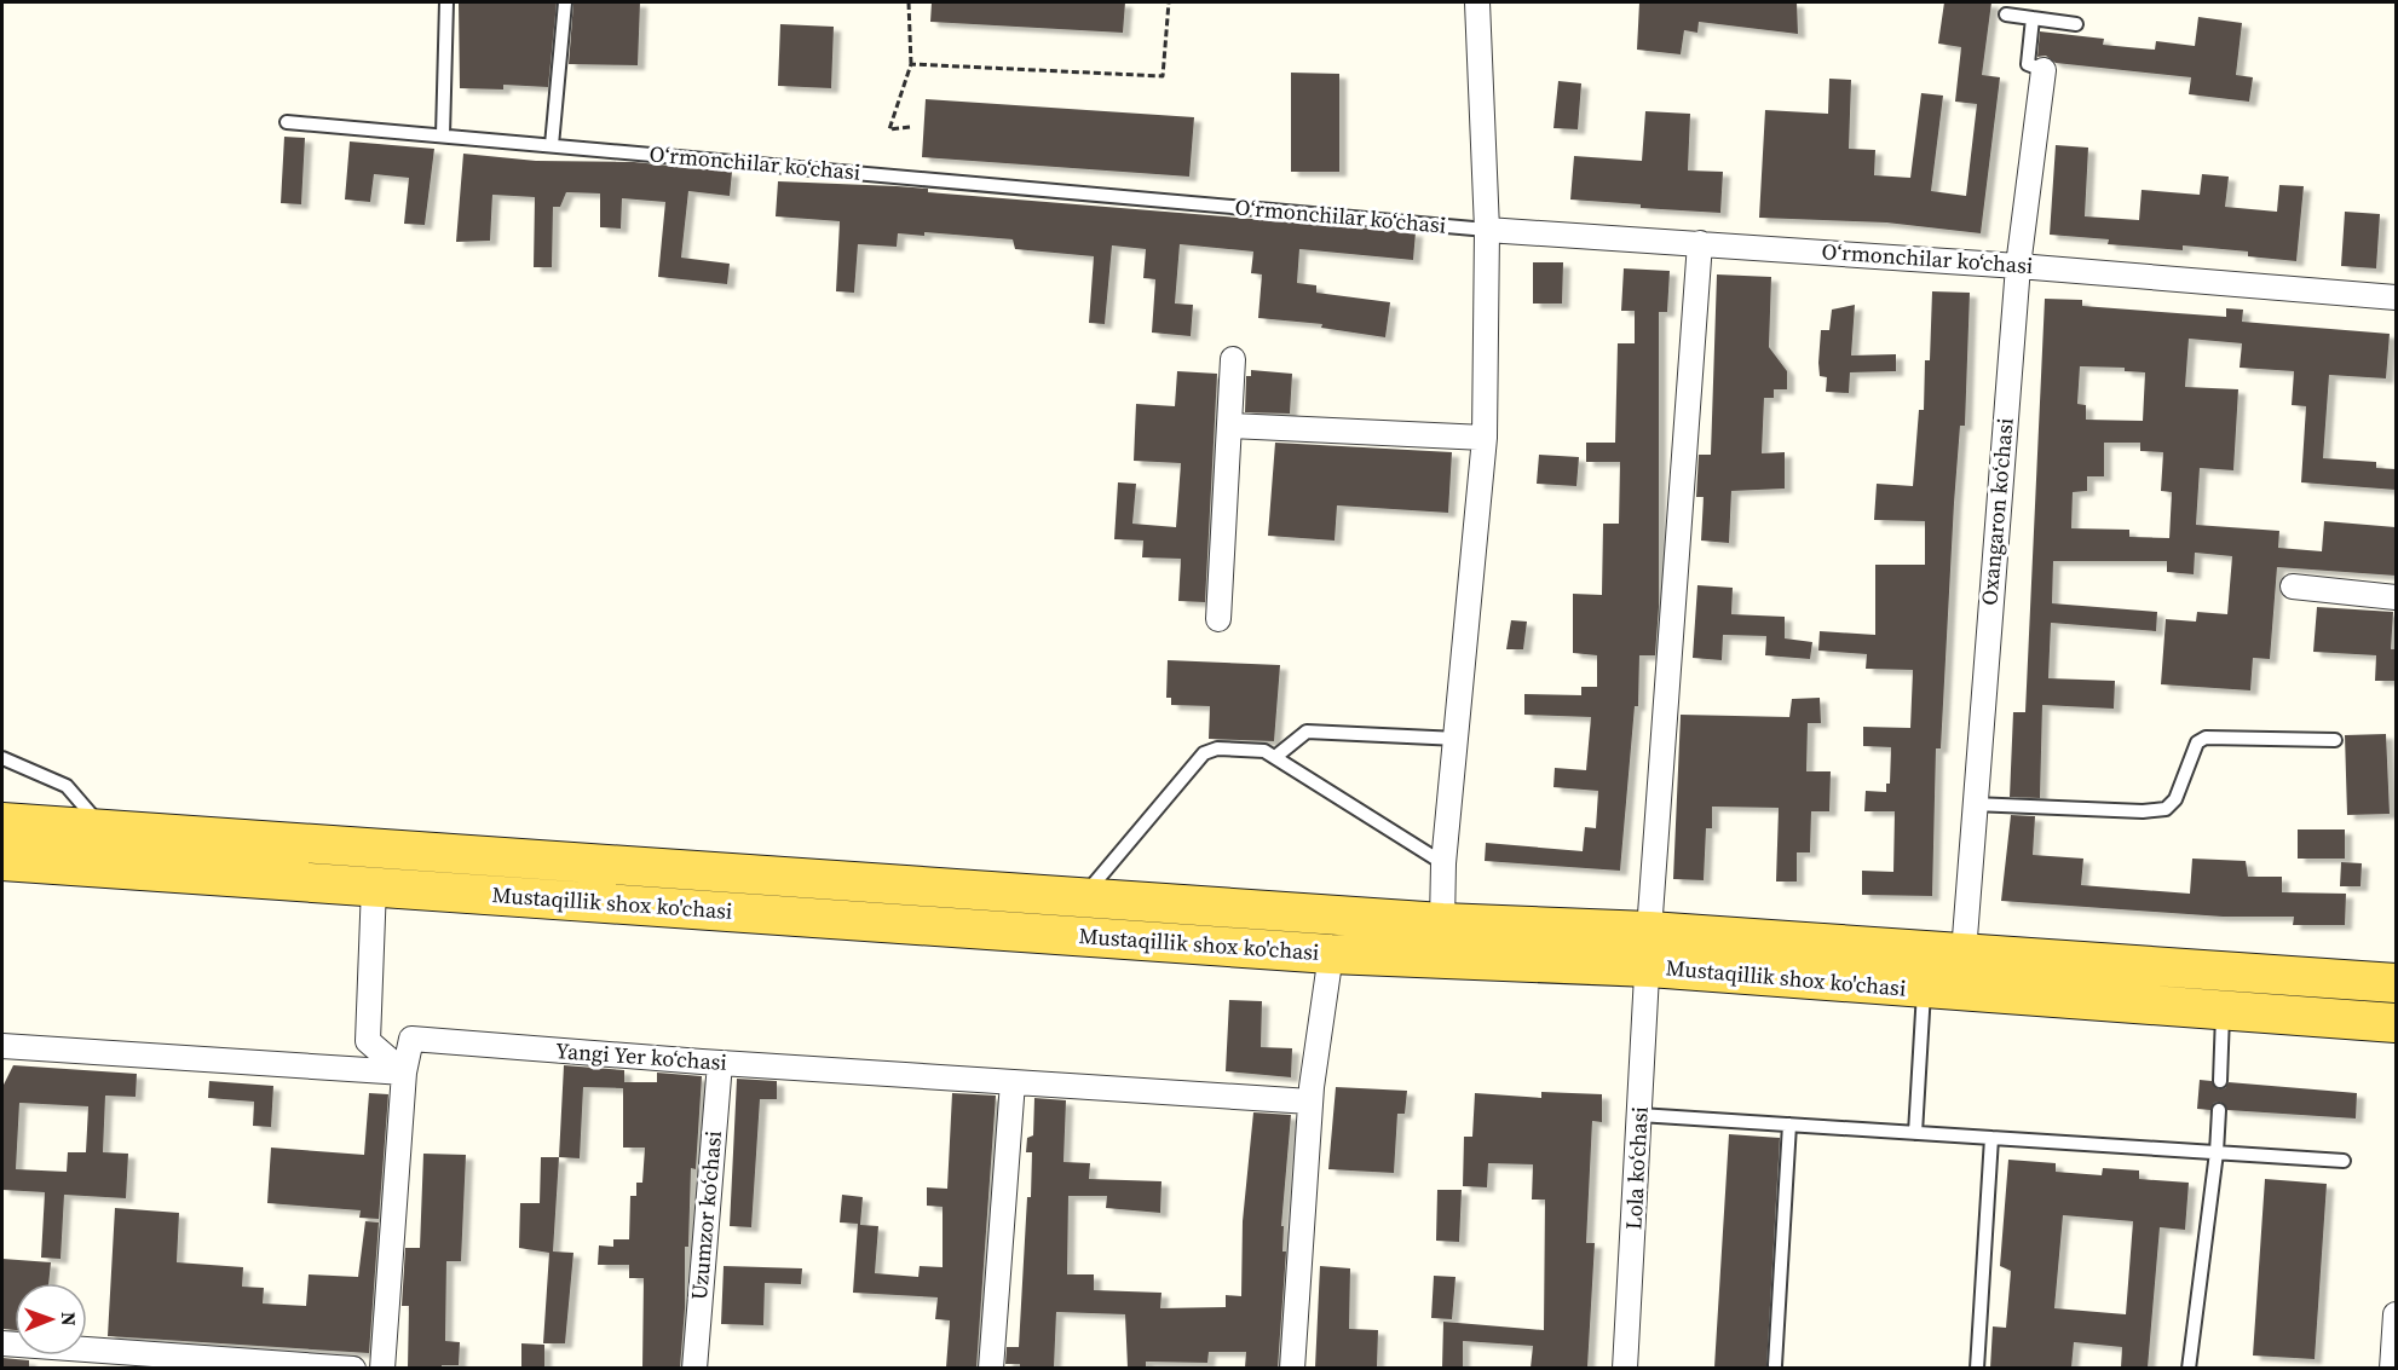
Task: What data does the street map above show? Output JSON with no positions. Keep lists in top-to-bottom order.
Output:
{
  "streets": {
    "main road": ["Mustaqillik shox ko'chasi"],
    "street": [
      "Oʻrmonchilar koʻchasi",
      "Oxangaron koʻchasi",
      "Yangi Yer koʻchasi",
      "Lola koʻchasi",
      "Uzumzor koʻchasi"
    ]
  },
  "crossings": [
    ["Oʻrmonchilar koʻchasi", "Oxangaron koʻchasi"],
    ["Oʻrmonchilar koʻchasi", "Lola koʻchasi"],
    ["Oxangaron koʻchasi", "Mustaqillik shox ko'chasi"],
    ["Mustaqillik shox ko'chasi", "Lola koʻchasi"],
    ["Yangi Yer koʻchasi", "Uzumzor koʻchasi"]
  ],
  "north": "right"
}
